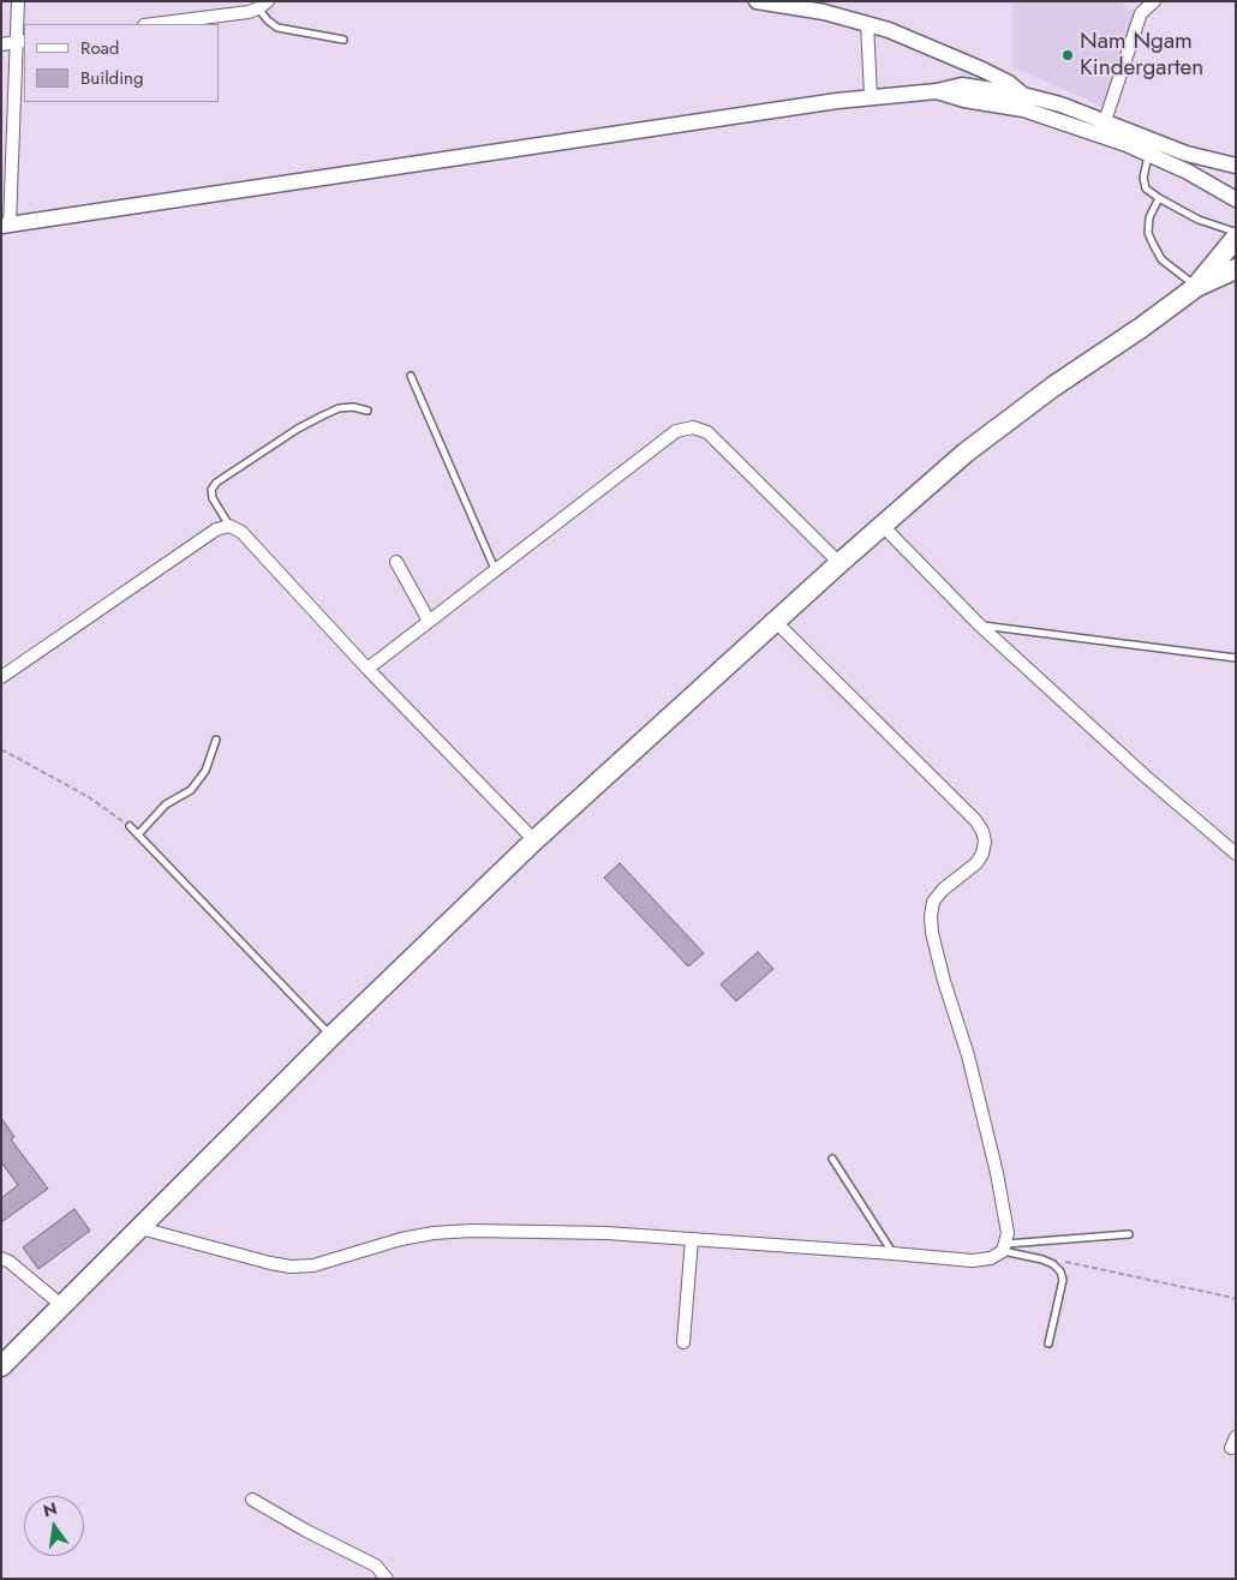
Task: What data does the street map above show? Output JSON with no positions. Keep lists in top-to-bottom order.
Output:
{
  "places": ["Nam Ngam Kindergarten"],
  "legend": ["Road", "Building"],
  "north": "top"
}
